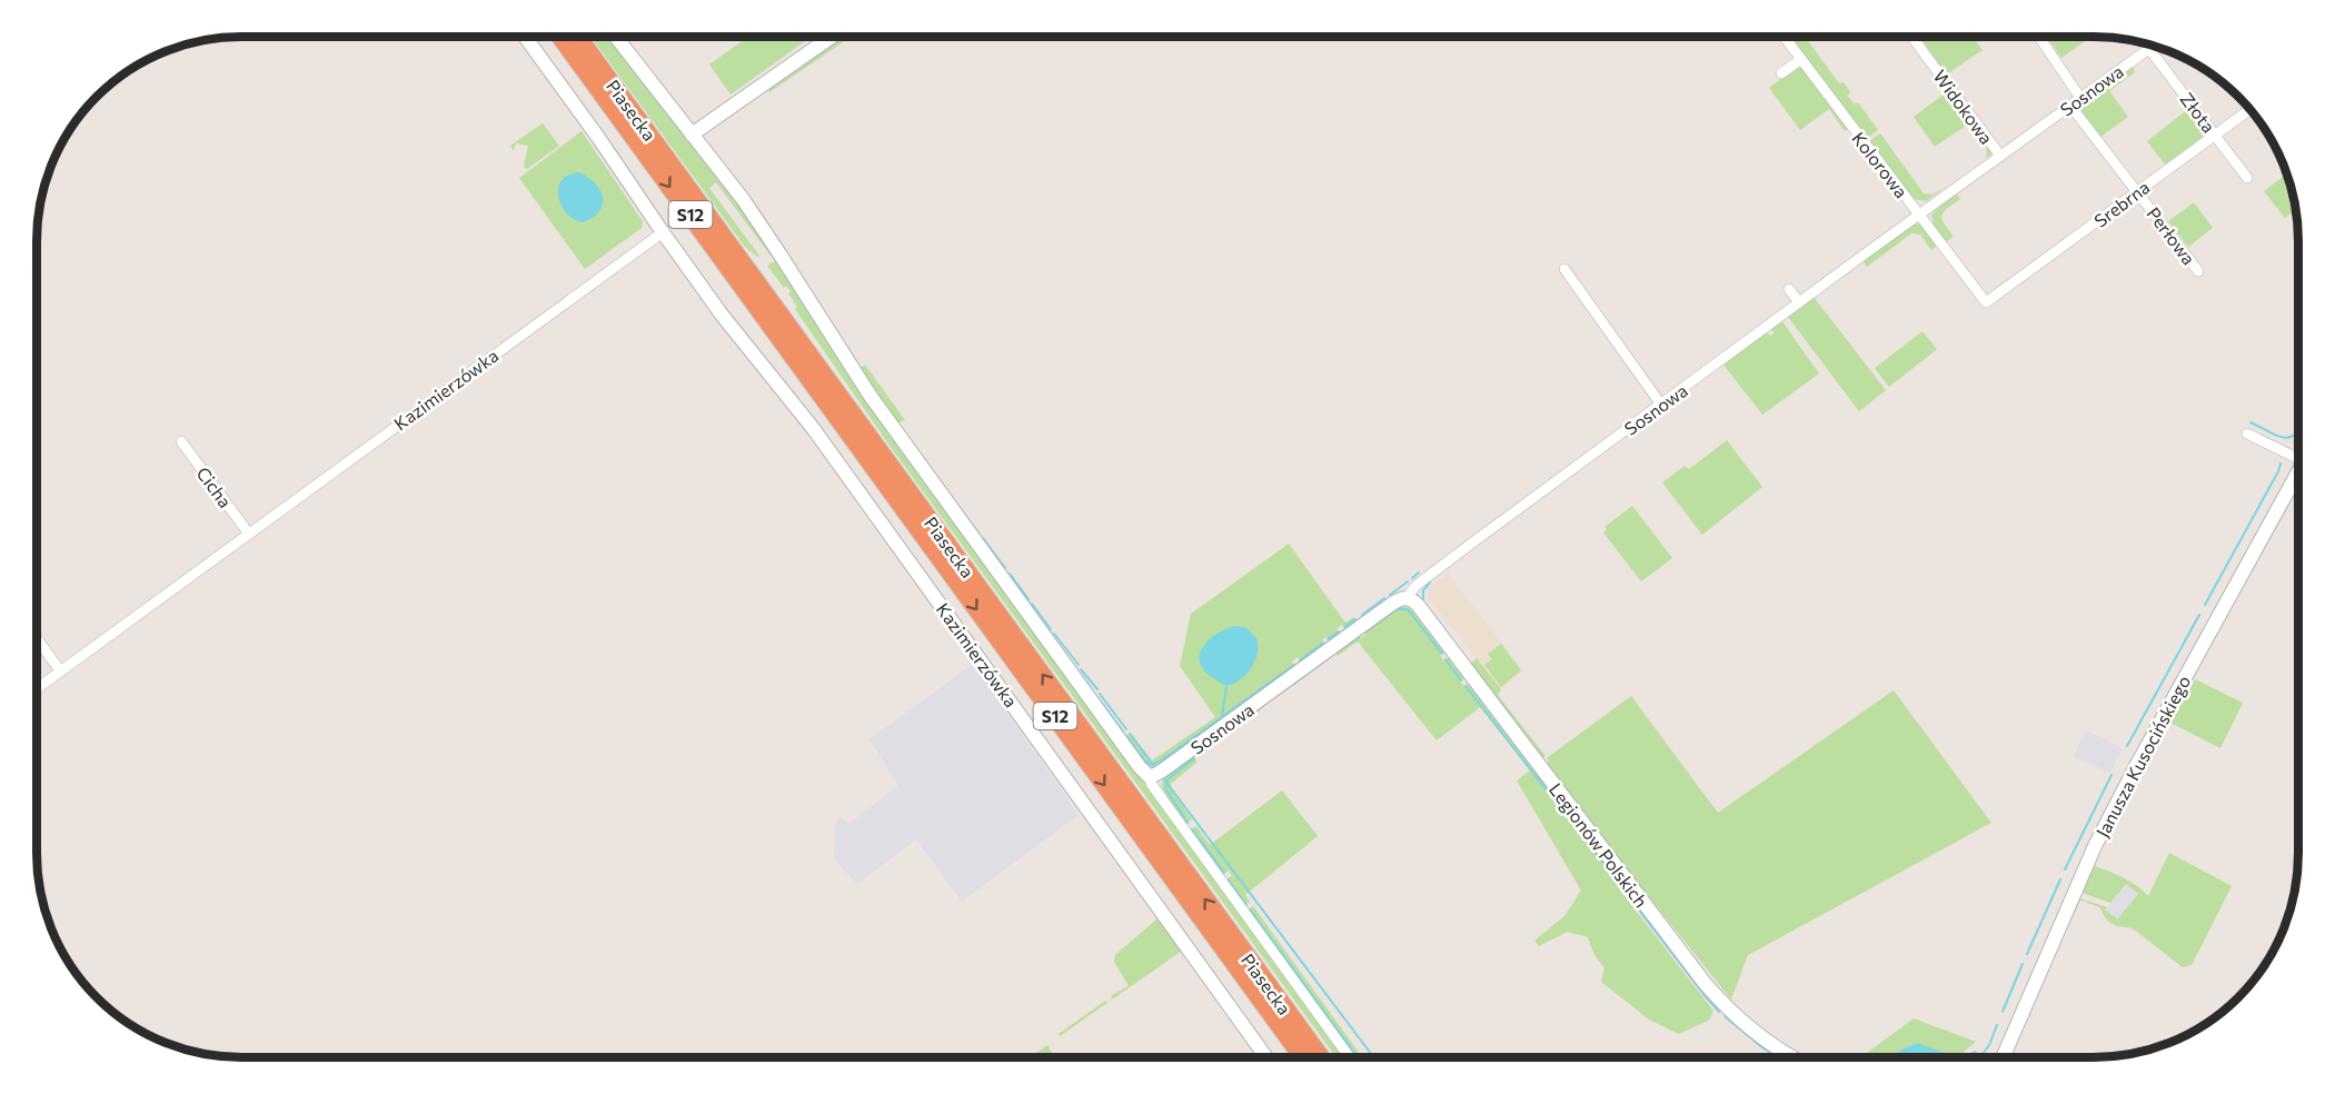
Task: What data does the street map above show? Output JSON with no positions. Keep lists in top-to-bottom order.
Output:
{
  "streets": {
    "highway": ["Piasecka", "S12"],
    "street": [
      "Sosnowa",
      "Widokowa",
      "Złota",
      "Kolorowa",
      "Srebrna",
      "Perłowa",
      "Kazimierzówka",
      "Cicha",
      "Janusza Kusocińskiego",
      "Legionów Polskich"
    ]
  },
  "crossings": [
    ["Sosnowa", "Widokowa"],
    ["Sosnowa", "Złota"],
    ["Sosnowa", "Kolorowa"],
    ["Sosnowa", "Perłowa"],
    ["Sosnowa", "Legionów Polskich"],
    ["Złota", "Srebrna"],
    ["Kolorowa", "Srebrna"],
    ["Srebrna", "Perłowa"],
    ["Kazimierzówka", "Cicha"]
  ]
}
